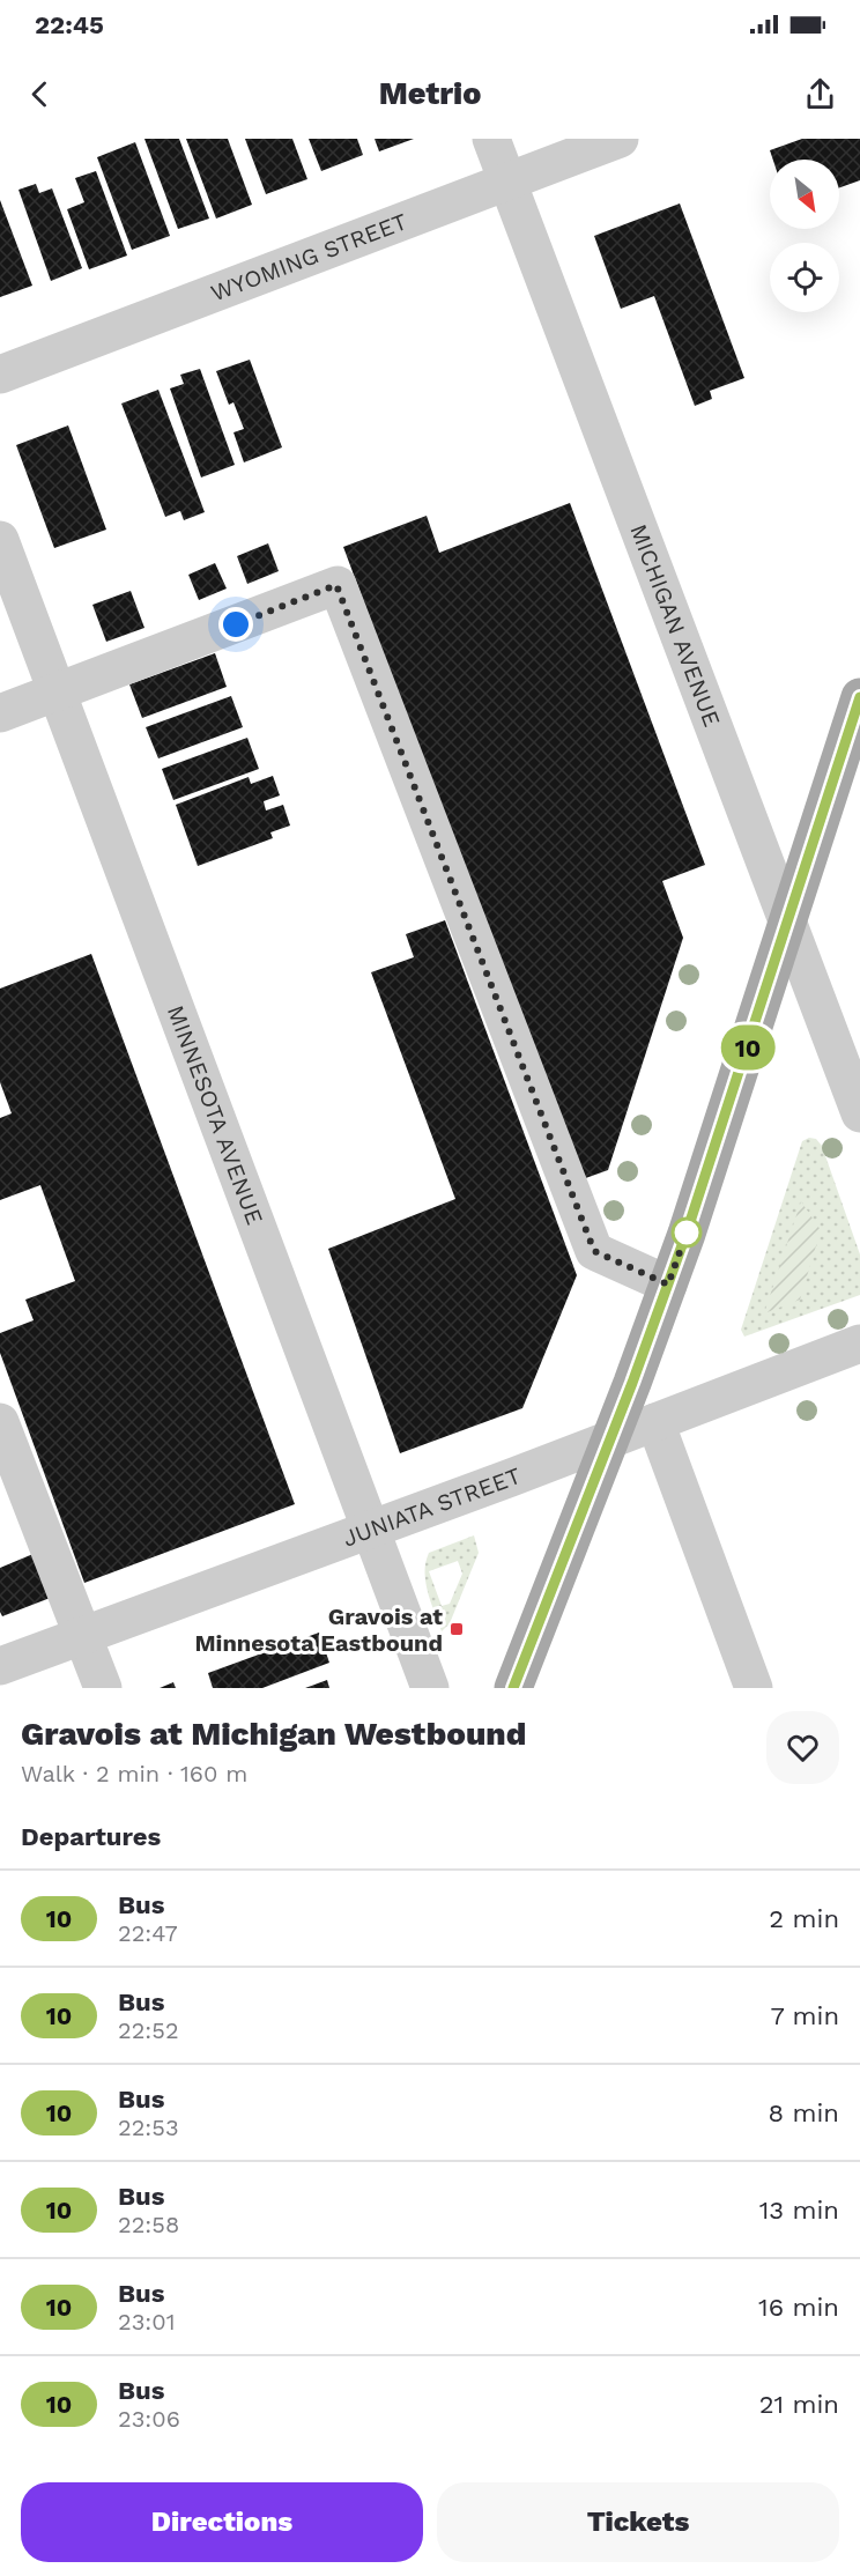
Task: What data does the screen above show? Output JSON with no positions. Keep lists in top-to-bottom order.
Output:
{
  "streets": {
    "street": [
      "WYOMING STREET",
      "MICHIGAN AVENUE",
      "MINNESOTA AVENUE",
      "JUNIATA STREET"
    ]
  },
  "crossings": [
    ["WYOMING STREET", "MICHIGAN AVENUE"],
    ["MINNESOTA AVENUE", "JUNIATA STREET"]
  ],
  "places": {
    "transit": ["Gravois at Minnesota Eastbound"]
  },
  "lines": ["bus line 10"],
  "north": "bottom right",
  "page": {
    "status": "22:45",
    "header": "Metrio",
    "on_map": "10",
    "heading": [
      ["Gravois at Michigan Westbound", "Walk · 2 min · 160 m"],
      "Departures"
    ],
    "list": [
      {
        "mark": "10",
        "name": "Bus",
        "note": "22:47",
        "value": "2 min"
      },
      {
        "mark": "10",
        "name": "Bus",
        "note": "22:52",
        "value": "7 min"
      },
      {
        "mark": "10",
        "name": "Bus",
        "note": "22:53",
        "value": "8 min"
      },
      {
        "mark": "10",
        "name": "Bus",
        "note": "22:58",
        "value": "13 min"
      },
      {
        "mark": "10",
        "name": "Bus",
        "note": "23:01",
        "value": "16 min"
      },
      {
        "mark": "10",
        "name": "Bus",
        "note": "23:06",
        "value": "21 min"
      }
    ],
    "buttons": ["Directions", "Tickets"]
  }
}
